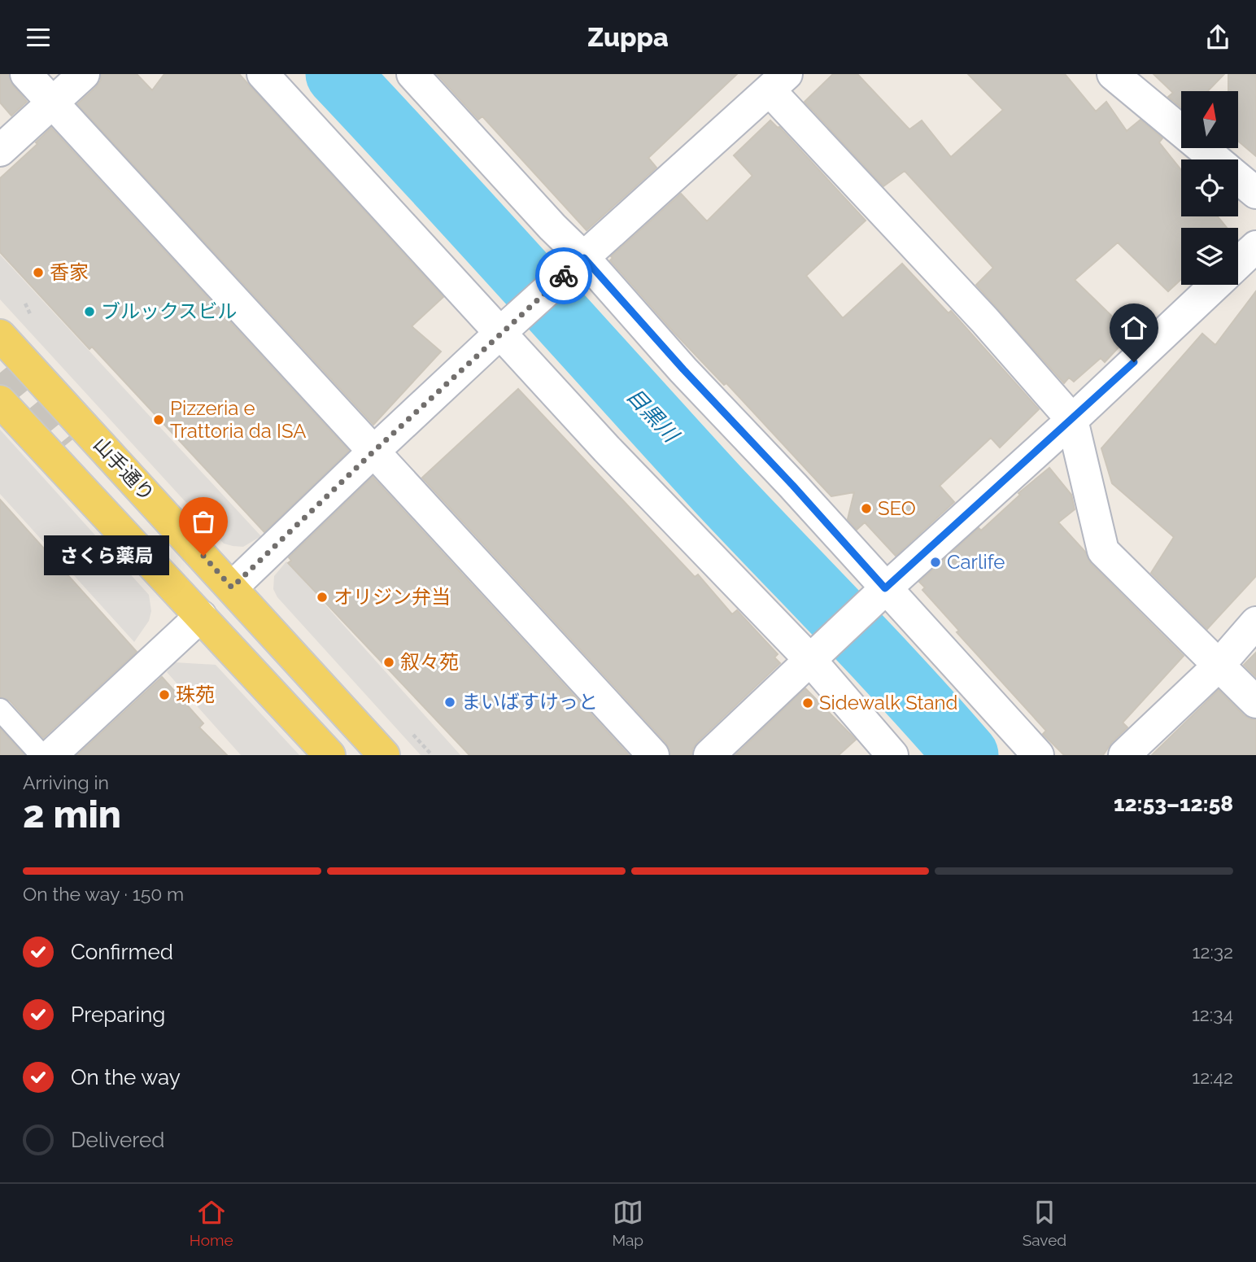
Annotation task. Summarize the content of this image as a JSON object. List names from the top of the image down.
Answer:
{
  "streets": {
    "main road": ["山手通り"]
  },
  "water": ["目黒川"],
  "places": [
    "香家",
    "ブルックスビル",
    "Pizzeria e Trattoria da ISA",
    "SEO",
    "さくら薬局",
    "Carlife",
    "オリジン弁当",
    "叙々苑",
    "珠苑",
    "まいばすけっと",
    "Sidewalk Stand"
  ],
  "north": "top",
  "page": {
    "header": "Zuppa",
    "bubble": "さくら薬局",
    "heading": ["2 min", "Arriving in", "12:53–12:58"],
    "bar": "On the way · 150 m",
    "list": [
      ["Confirmed", "12:32"],
      ["Preparing", "12:34"],
      ["On the way", "12:42"],
      "Delivered"
    ],
    "tabs": ["Home", "Map", "Saved"]
  }
}
